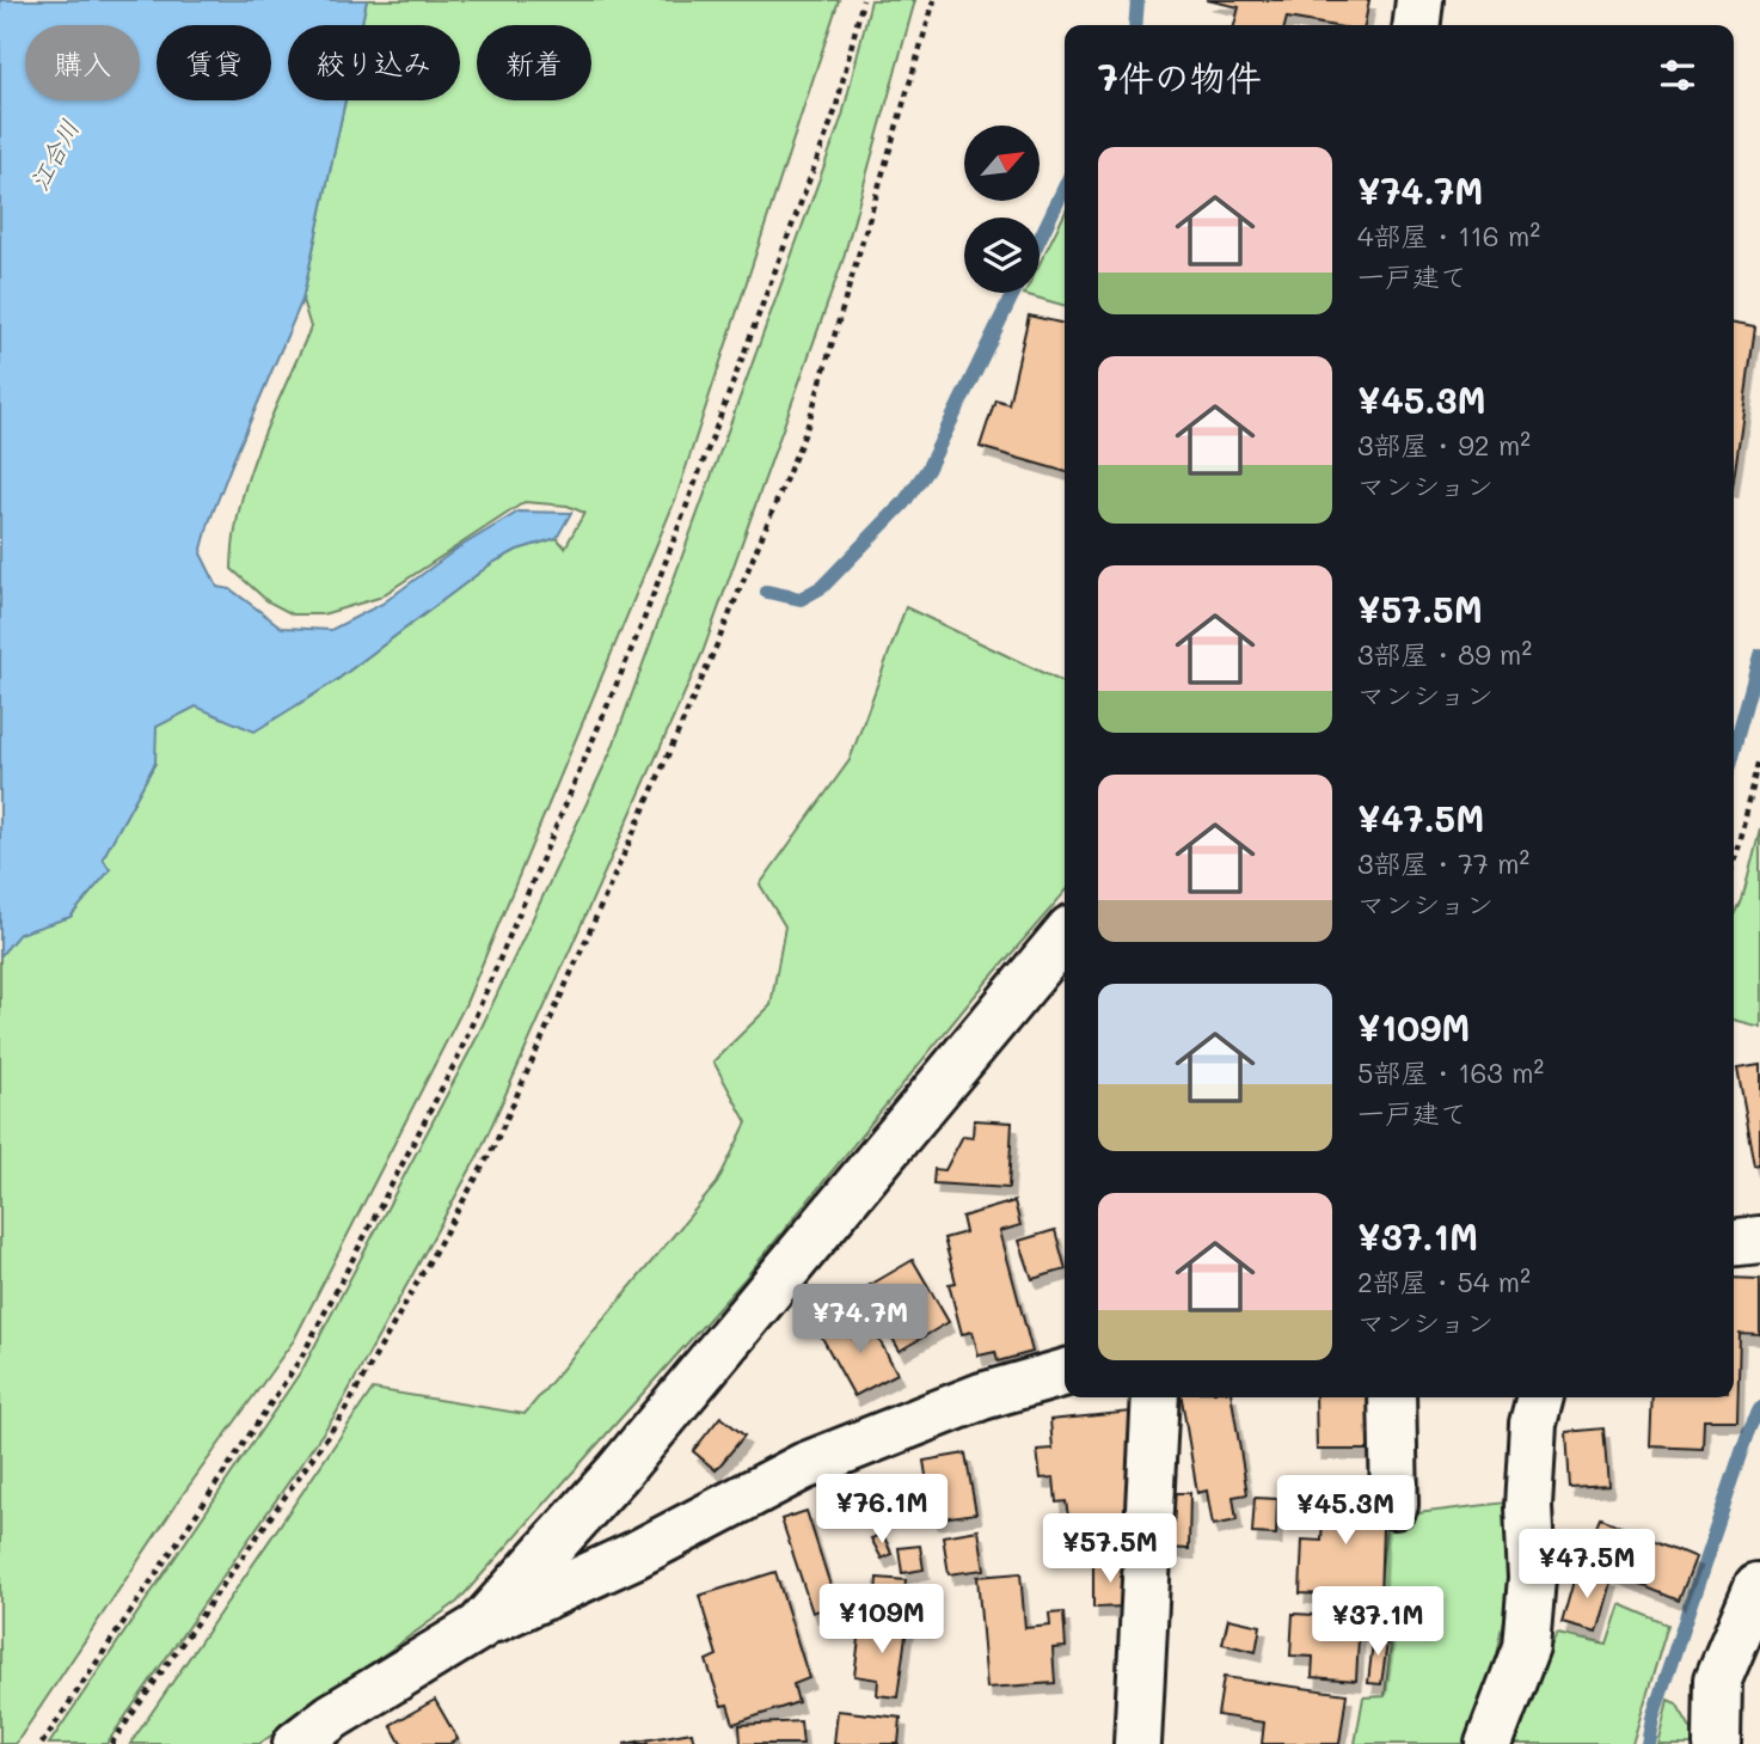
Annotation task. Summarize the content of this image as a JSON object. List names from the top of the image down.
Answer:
{
  "water": ["江合川"],
  "north": "top right",
  "page": {
    "chip": [
      "購入",
      "賃貸",
      "絞り込み",
      "新着"
    ],
    "heading": "7件の物件",
    "list": [
      {
        "name": "¥74.7M",
        "note": "4部屋 · 116 m² · 一戸建て"
      },
      {
        "name": "¥45.3M",
        "note": "3部屋 · 92 m² · マンション"
      },
      {
        "name": "¥57.5M",
        "note": "3部屋 · 89 m² · マンション"
      },
      {
        "name": "¥47.5M",
        "note": "3部屋 · 77 m² · マンション"
      },
      {
        "name": "¥109M",
        "note": "5部屋 · 163 m² · 一戸建て"
      },
      {
        "name": "¥37.1M",
        "note": "2部屋 · 54 m² · マンション"
      }
    ],
    "price": [
      "¥74.7M",
      "¥76.1M",
      "¥45.3M",
      "¥57.5M",
      "¥47.5M",
      "¥109M",
      "¥37.1M"
    ]
  }
}
